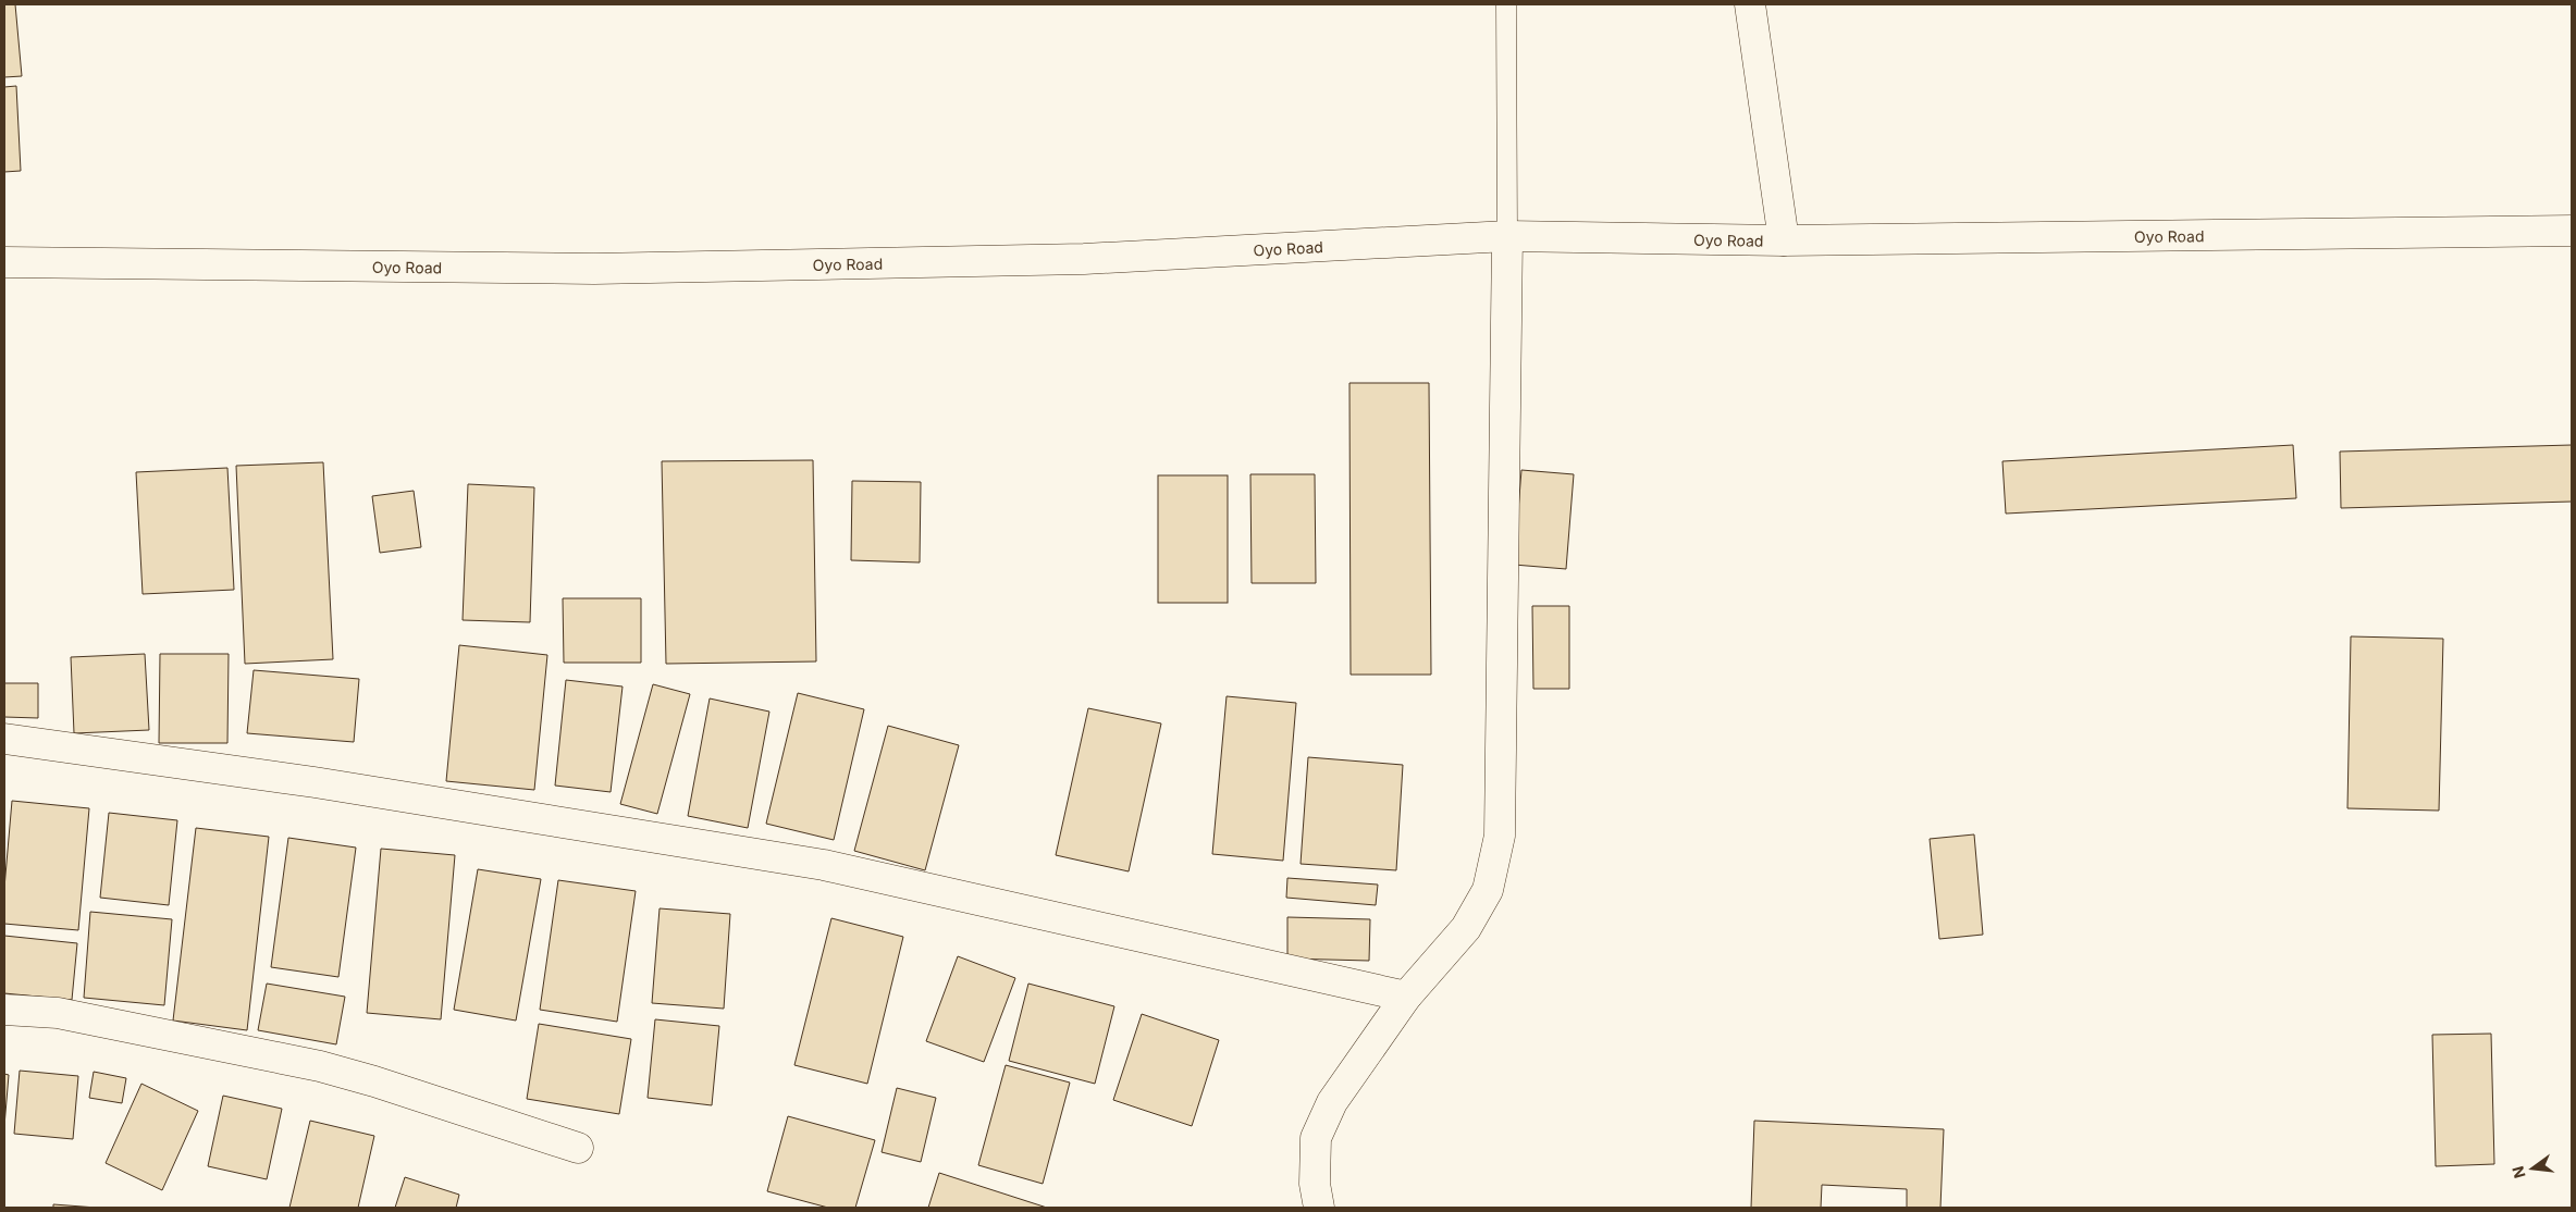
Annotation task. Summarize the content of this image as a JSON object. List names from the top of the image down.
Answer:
{
  "streets": {
    "main road": ["Oyo Road"]
  },
  "north": "left"
}
